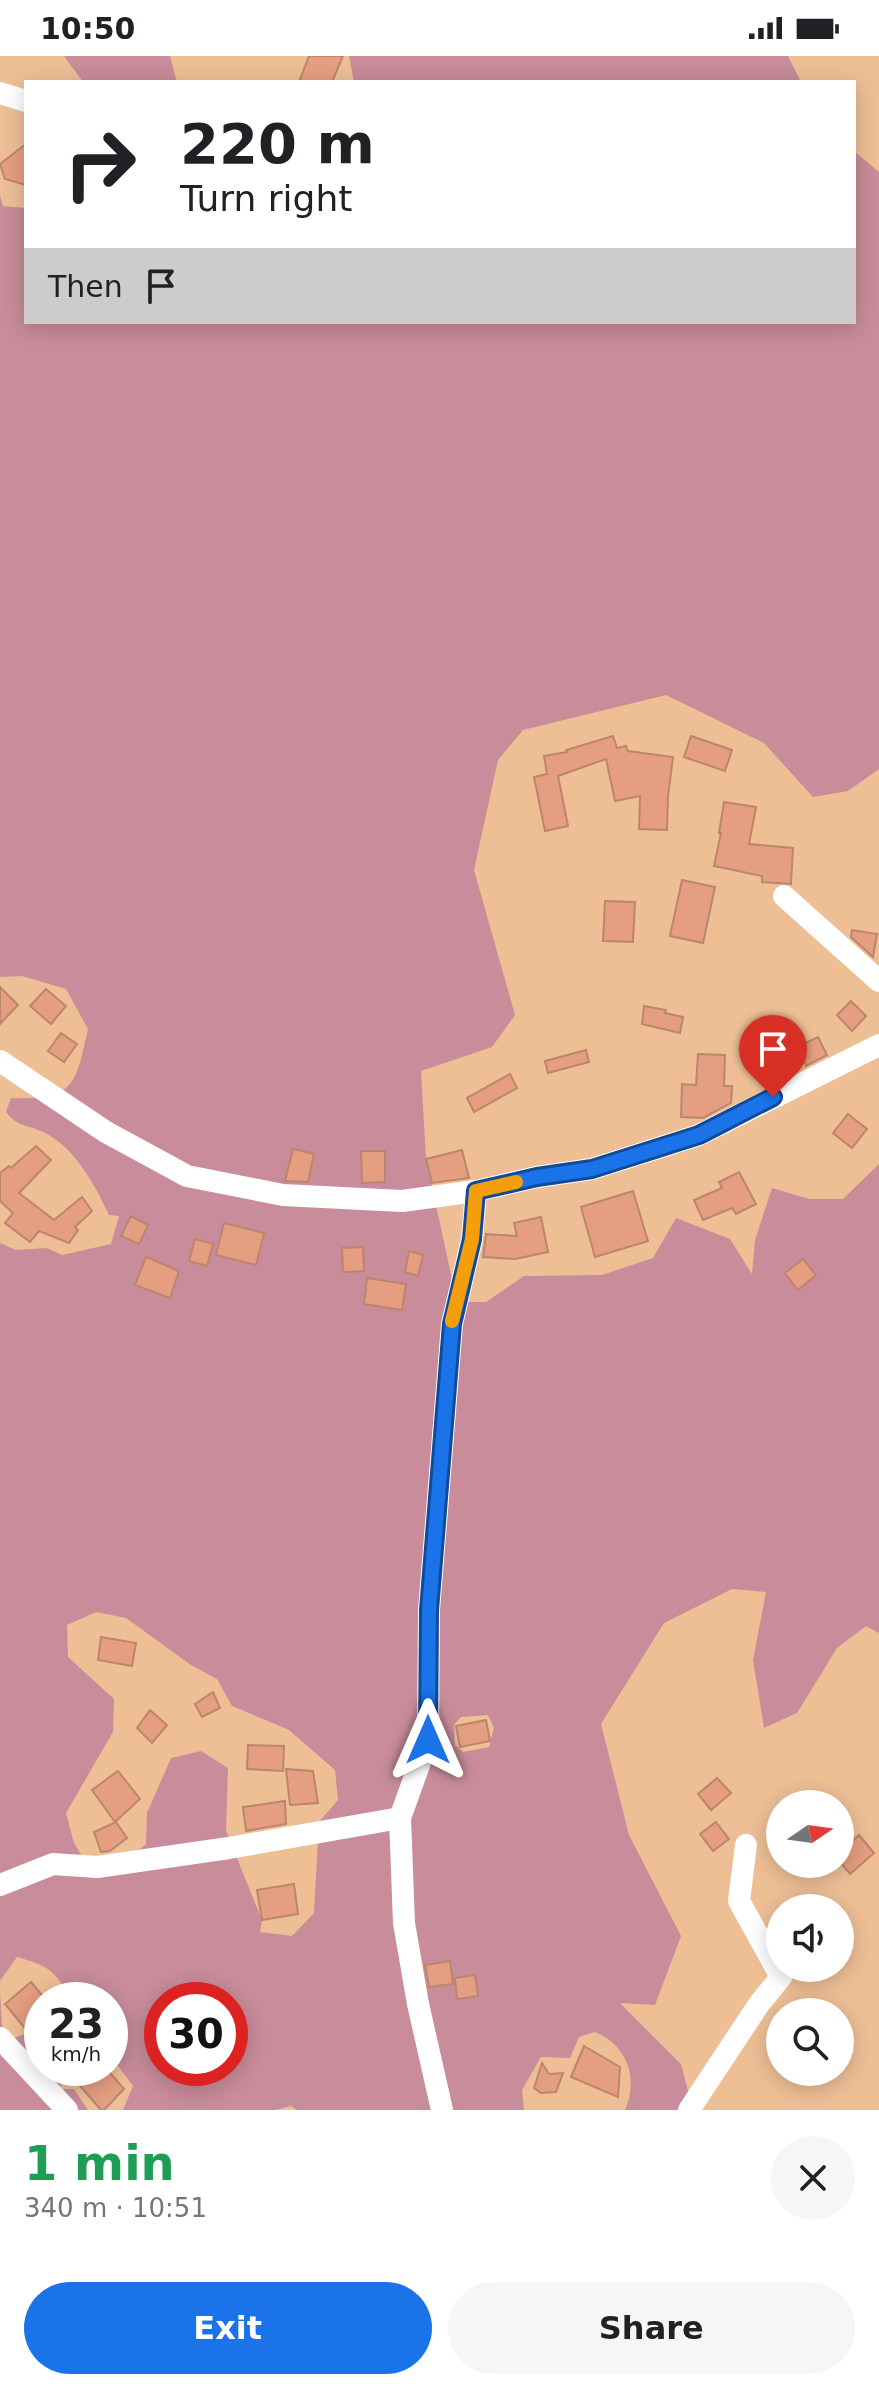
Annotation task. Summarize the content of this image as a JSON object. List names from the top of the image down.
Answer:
{
  "north": "right",
  "page": {
    "status": "10:50",
    "turn": ["220 m", "Turn right"],
    "then": "Then",
    "speed": "23 km/h",
    "limit": "30",
    "heading": ["1 min", "340 m · 10:51"],
    "buttons": ["Exit", "Share"]
  }
}
